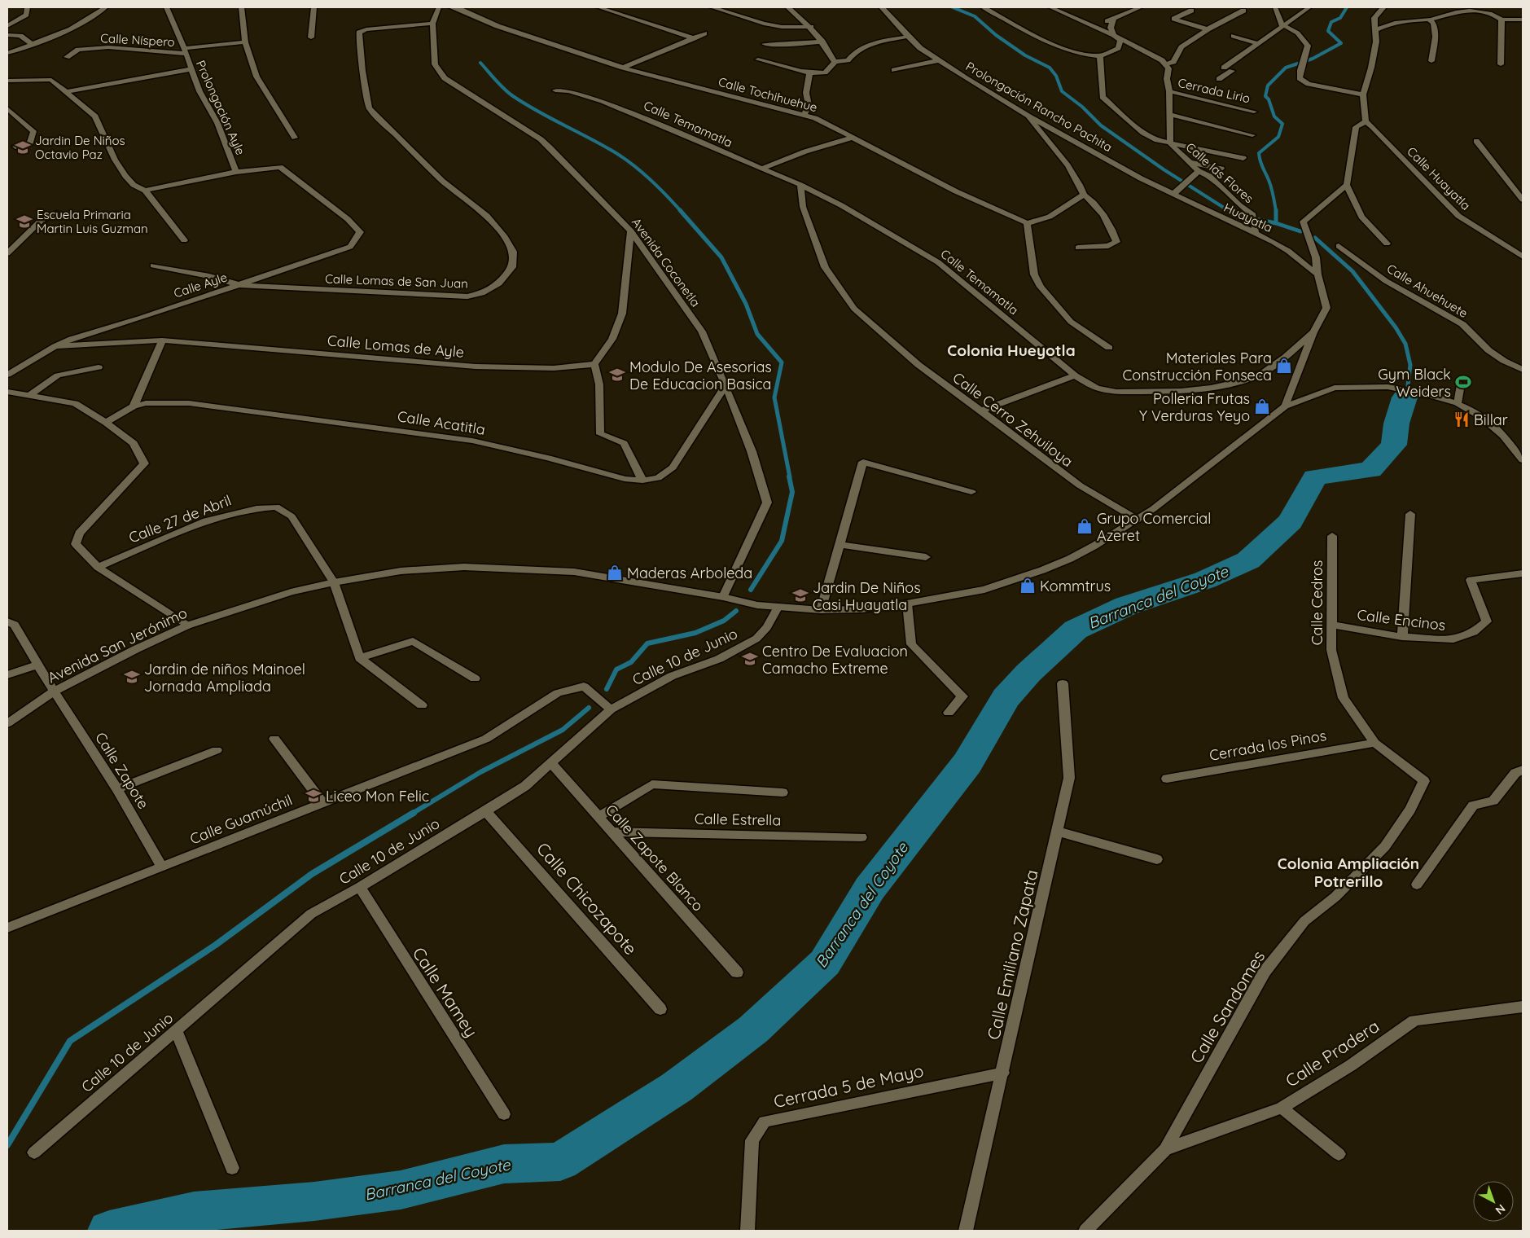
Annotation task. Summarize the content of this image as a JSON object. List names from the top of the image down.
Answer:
{
  "streets": {
    "street": [
      "Calle Níspero",
      "Cerrada Lirio",
      "Calle Tochihuehue",
      "Prolongación Rancho Pachita",
      "Prolongación Ayle",
      "Calle Temamatla",
      "Calle las Flores",
      "Calle Huayatla",
      "Huayatla",
      "Avenida Coconetla",
      "Calle Lomas de San Juan",
      "Calle Ayle",
      "Calle Ahuehuete",
      "Calle Lomas de Ayle",
      "Calle Cerro Zehuiloya",
      "Calle Acatitla",
      "Calle 27 de Abril",
      "Calle Cedros",
      "Calle Encinos",
      "Avenida San Jerónimo",
      "Calle 10 de Junio",
      "Cerrada los Pinos",
      "Calle Zapote",
      "Calle Guamúchil",
      "Calle Estrella",
      "Calle Zapote Blanco",
      "Calle Chicozapote",
      "Calle Emiliano Zapata",
      "Calle Mamey",
      "Calle Sandomes",
      "Calle Pradera",
      "Cerrada 5 de Mayo"
    ]
  },
  "crossings": [
    ["Calle Níspero", "Prolongación Ayle"],
    ["Cerrada Lirio", "Calle las Flores"],
    ["Prolongación Rancho Pachita", "Huayatla"],
    ["Prolongación Ayle", "Calle Ayle"],
    ["Calle Temamatla", "Calle Cerro Zehuiloya"],
    ["Calle las Flores", "Huayatla"],
    ["Avenida Coconetla", "Calle Lomas de San Juan"],
    ["Avenida Coconetla", "Calle Acatitla"],
    ["Avenida Coconetla", "Avenida San Jerónimo"],
    ["Calle Lomas de San Juan", "Calle Ayle"],
    ["Calle Ayle", "Calle Lomas de Ayle"],
    ["Calle Cerro Zehuiloya", "Avenida San Jerónimo"],
    ["Calle 27 de Abril", "Avenida San Jerónimo"],
    ["Calle Cedros", "Calle Encinos"],
    ["Calle Cedros", "Cerrada los Pinos"],
    ["Calle Cedros", "Calle Sandomes"],
    ["Avenida San Jerónimo", "Calle 10 de Junio"],
    ["Avenida San Jerónimo", "Calle Zapote"],
    ["Calle 10 de Junio", "Calle Guamúchil"],
    ["Calle 10 de Junio", "Calle Zapote Blanco"],
    ["Calle 10 de Junio", "Calle Chicozapote"],
    ["Calle 10 de Junio", "Calle Mamey"],
    ["Calle Zapote", "Calle Guamúchil"],
    ["Calle Estrella", "Calle Zapote Blanco"],
    ["Calle Emiliano Zapata", "Cerrada 5 de Mayo"],
    ["Calle Sandomes", "Calle Pradera"]
  ],
  "districts": ["Colonia Hueyotla", "Colonia Ampliación Potrerillo"],
  "water": ["Barranca del Coyote"],
  "places": {
    "school or university": [
      "Jardin De Niños Octavio Paz",
      "Escuela Primaria Martin Luis Guzman",
      "Modulo De Asesorias De Educacion Basica",
      "Jardin De Niños Casi Huayatla",
      "Centro De Evaluacion Camacho Extreme",
      "Jardin de niños Mainoel Jornada Ampliada",
      "Liceo Mon Felic"
    ],
    "shop": [
      "Materiales Para Construcción Fonseca",
      "Polleria Frutas Y Verduras Yeyo",
      "Grupo Comercial Azeret",
      "Maderas Arboleda",
      "Kommtrus"
    ],
    "sports": ["Gym Black Weiders"],
    "restaurant": ["Billar"]
  },
  "north": "bottom right"
}
